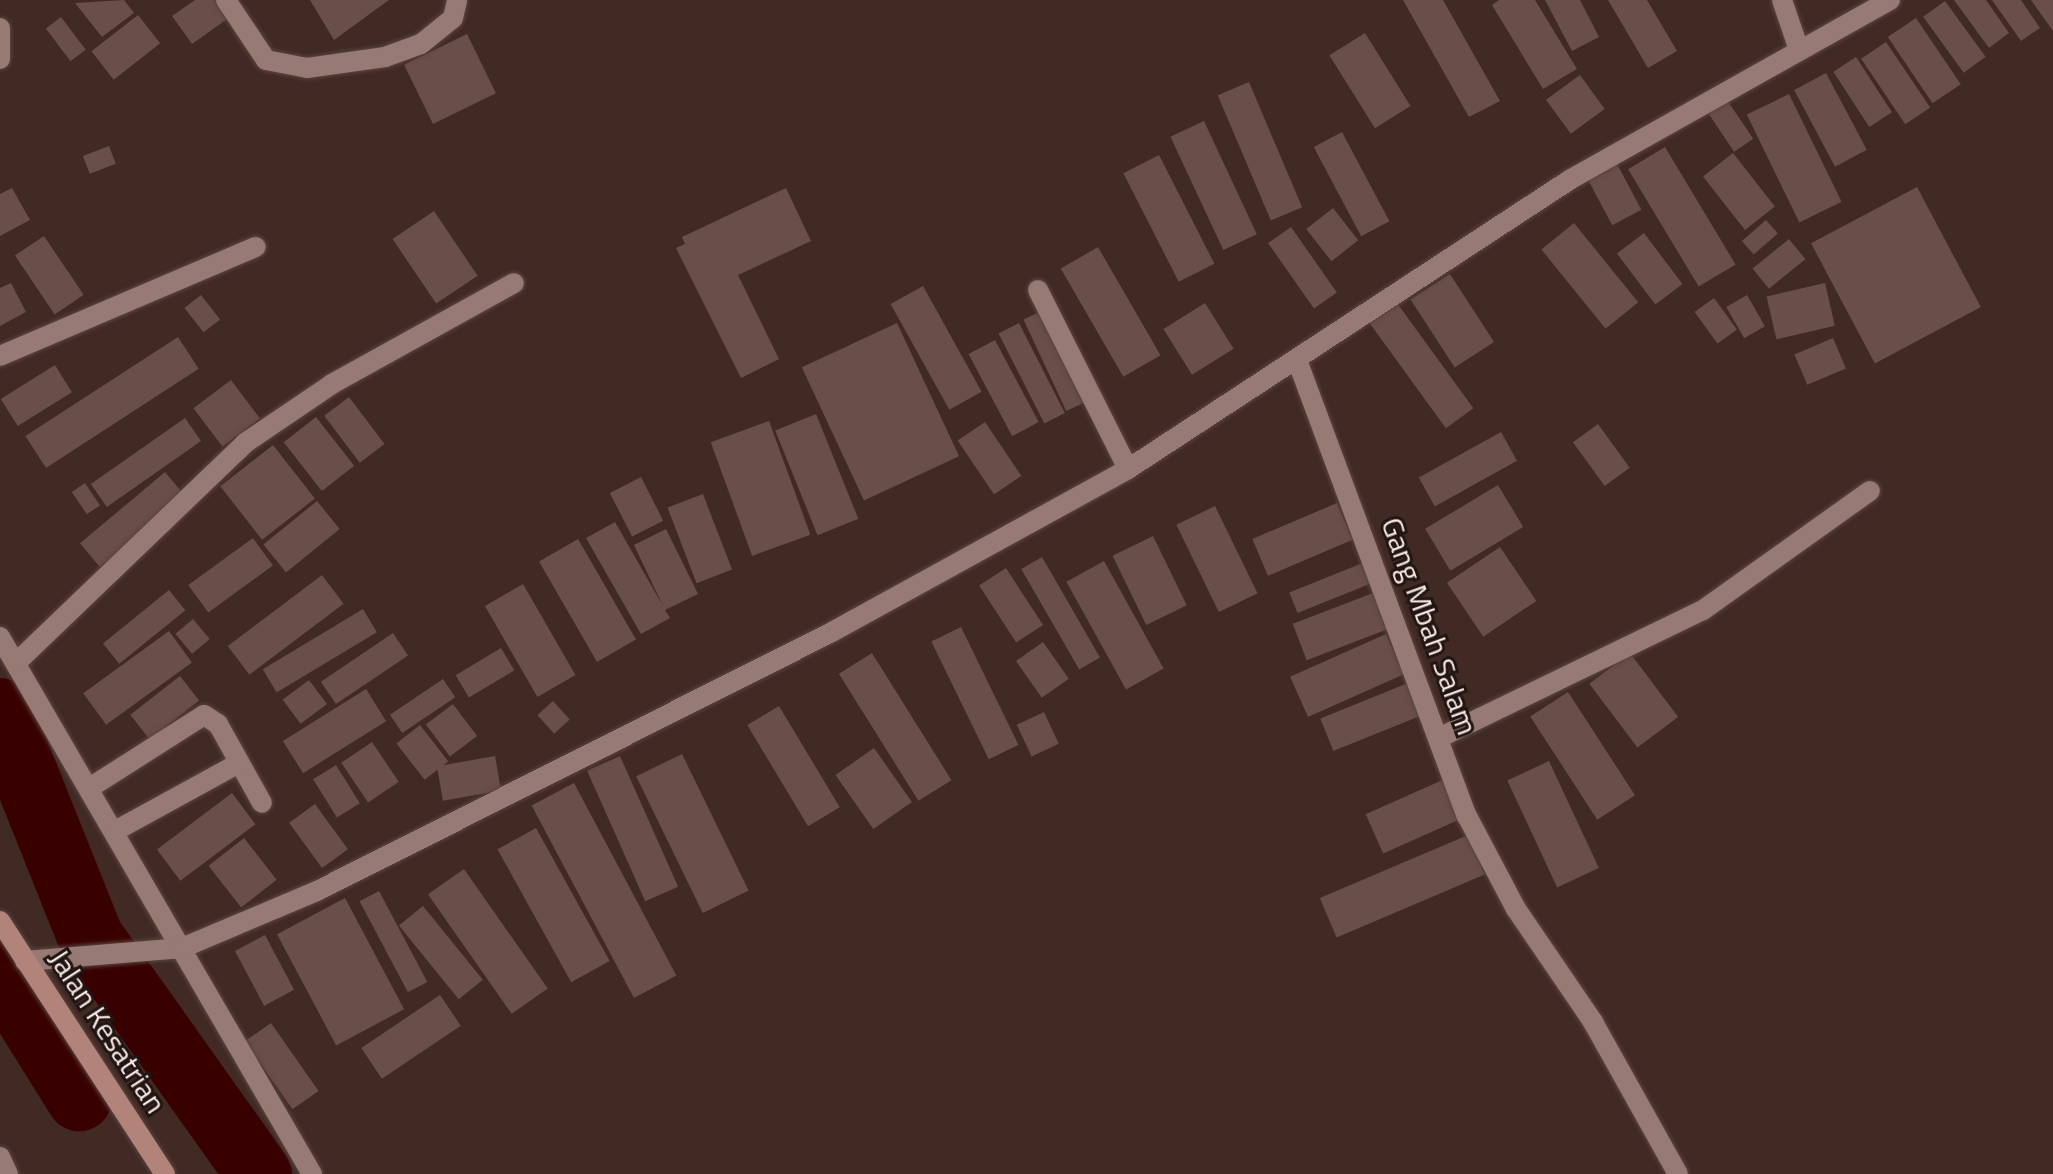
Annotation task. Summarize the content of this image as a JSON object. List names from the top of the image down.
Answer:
{
  "streets": {
    "street": ["Gang Mbah Salam", "Jalan Kesatrian"]
  }
}
